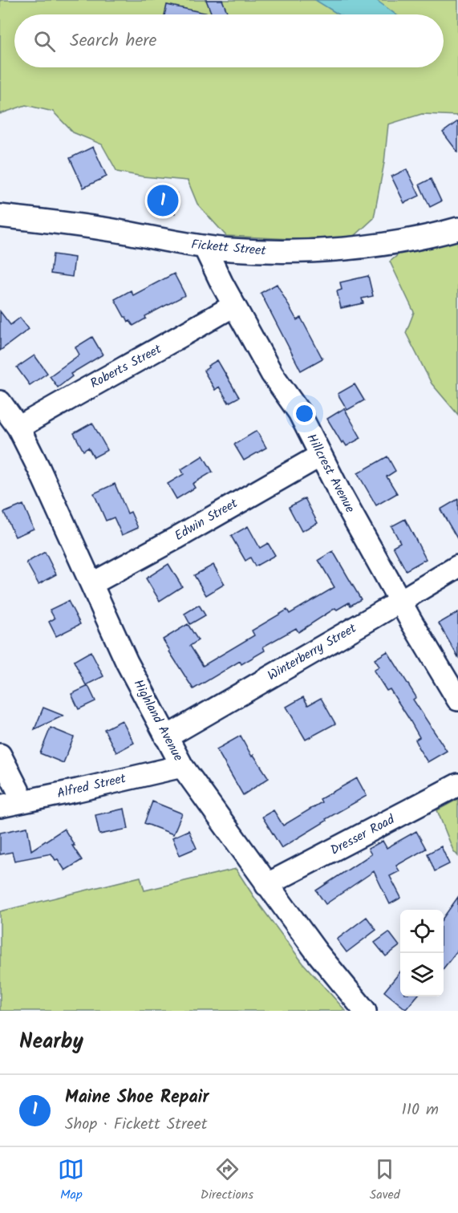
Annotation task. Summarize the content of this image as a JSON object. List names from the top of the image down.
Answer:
{
  "streets": {
    "street": [
      "Fickett Street",
      "Roberts Street",
      "Hillcrest Avenue",
      "Edwin Street",
      "Winterberry Street",
      "Highland Avenue",
      "Alfred Street",
      "Dresser Road"
    ]
  },
  "crossings": [
    ["Fickett Street", "Hillcrest Avenue"],
    ["Roberts Street", "Hillcrest Avenue"],
    ["Roberts Street", "Highland Avenue"],
    ["Hillcrest Avenue", "Edwin Street"],
    ["Hillcrest Avenue", "Winterberry Street"],
    ["Edwin Street", "Highland Avenue"],
    ["Winterberry Street", "Highland Avenue"],
    ["Highland Avenue", "Alfred Street"],
    ["Highland Avenue", "Dresser Road"]
  ],
  "page": {
    "search": "Search here",
    "pins": "1",
    "heading": "Nearby",
    "list": [
      {
        "mark": "1",
        "name": "Maine Shoe Repair",
        "note": "Shop · Fickett Street",
        "value": "110 m"
      }
    ],
    "nav": ["Map", "Directions", "Saved"]
  }
}
